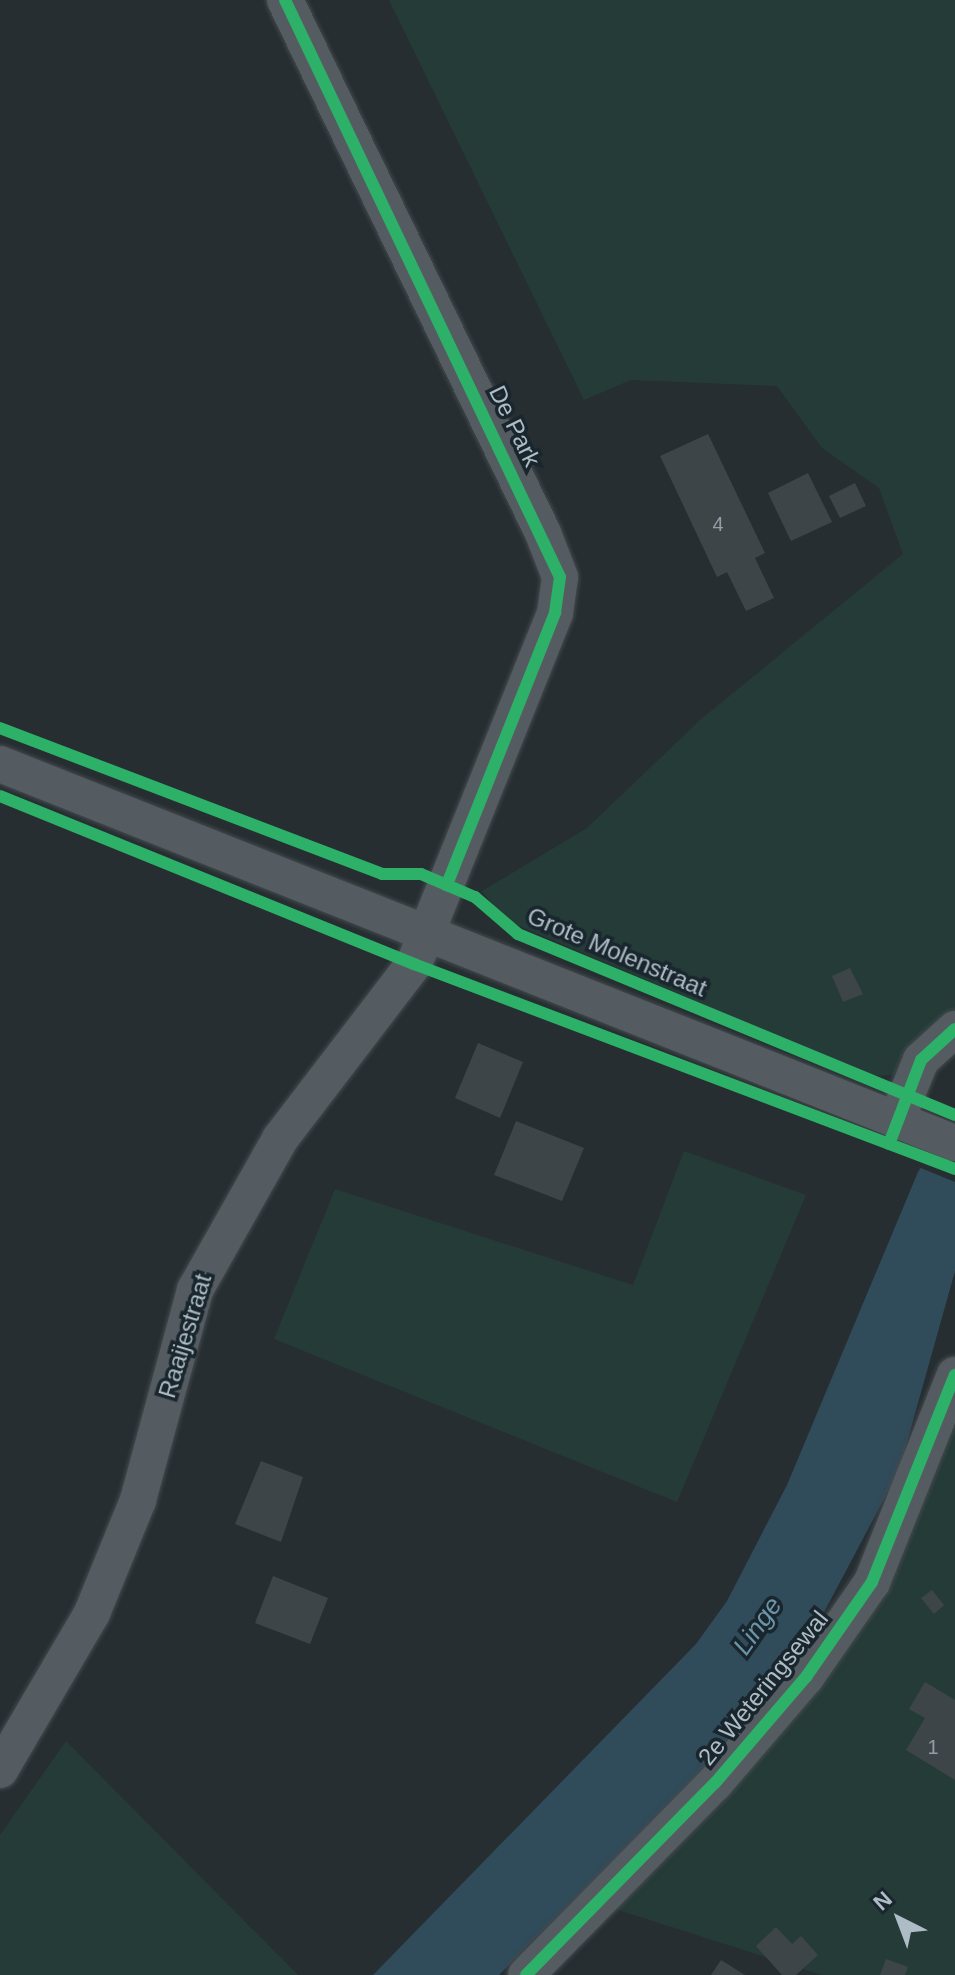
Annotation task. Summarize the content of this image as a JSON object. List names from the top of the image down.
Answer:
{
  "streets": {
    "street": ["De Park", "Raaijestraat", "2e Weteringsewal"],
    "cycle path": ["Grote Molenstraat"]
  },
  "crossings": [
    ["De Park", "Raaijestraat"]
  ],
  "water": ["Linge"],
  "house_numbers": ["4", "1"],
  "north": "top left"
}
